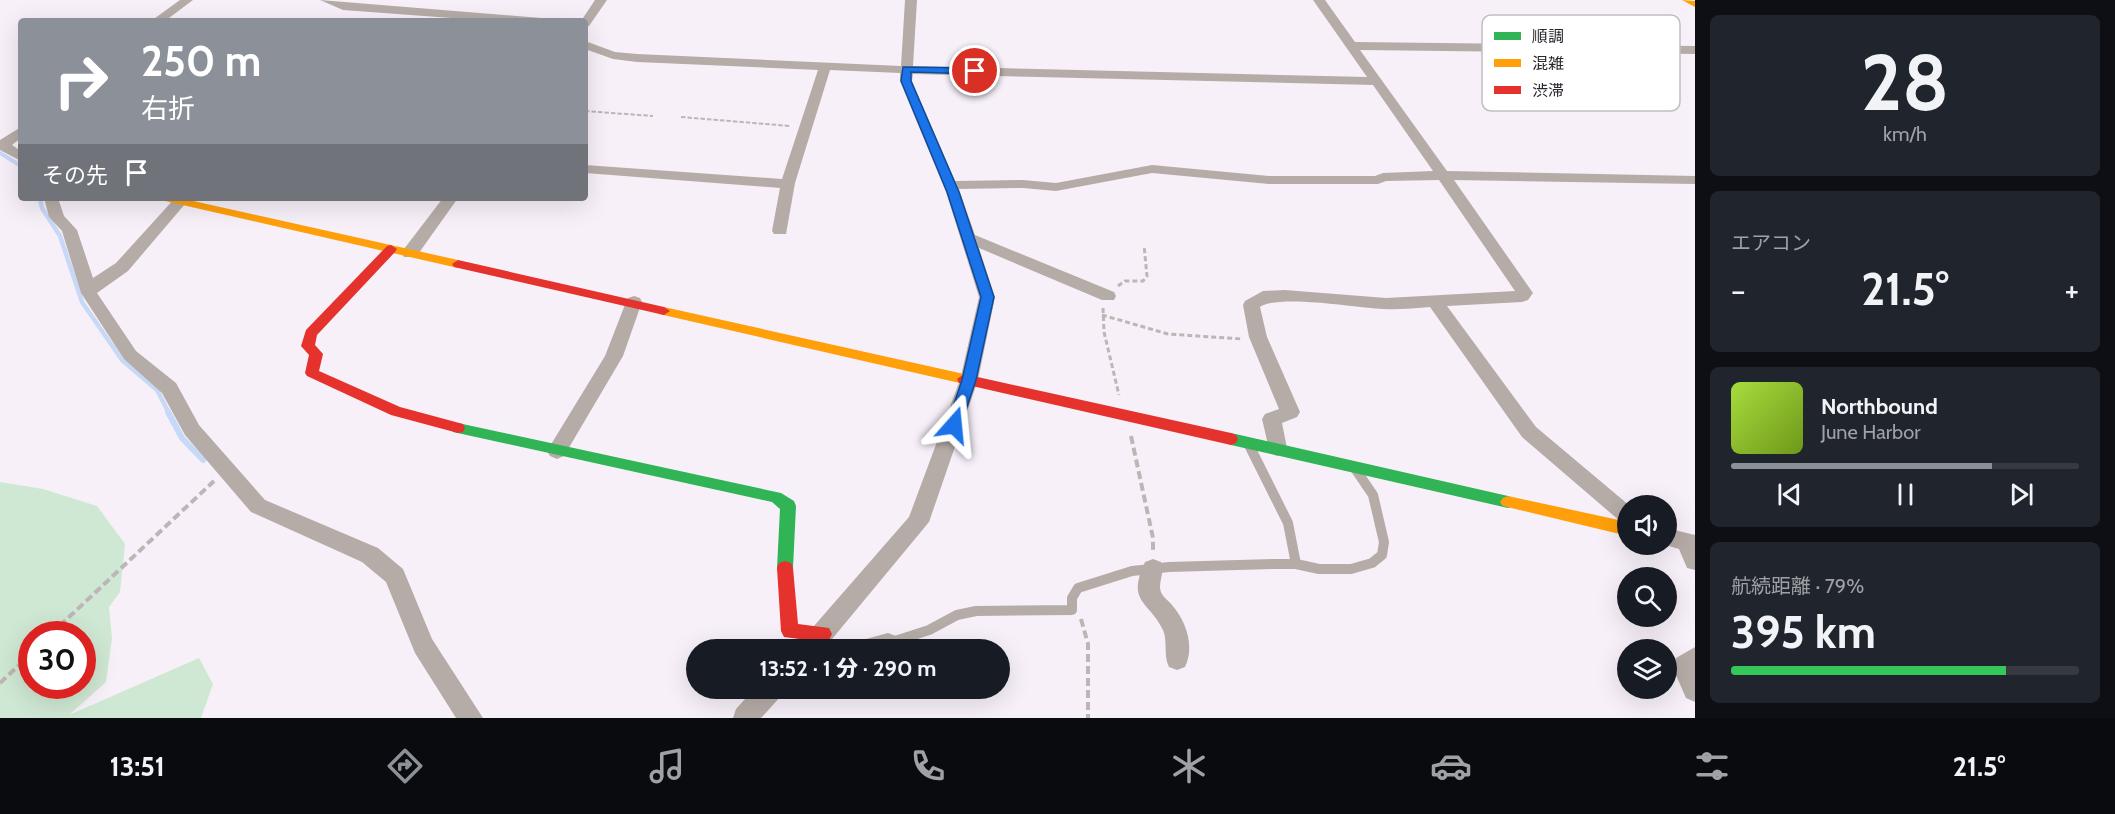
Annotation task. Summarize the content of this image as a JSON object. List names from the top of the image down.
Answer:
{
  "legend": ["順調", "混雑", "渋滞"],
  "page": {
    "tile": [
      ["28", "km/h"],
      "エアコン",
      ["航続距離 · 79%", "395 km"]
    ],
    "turn": ["250 m", "右折"],
    "then": "その先",
    "heat": ["−", "21.5°", "+"],
    "song": ["Northbound", "June Harbor"],
    "limit": "30",
    "trip": "13:52 · 1 分 · 290 m",
    "tabs": ["13:51", "21.5°"]
  }
}
